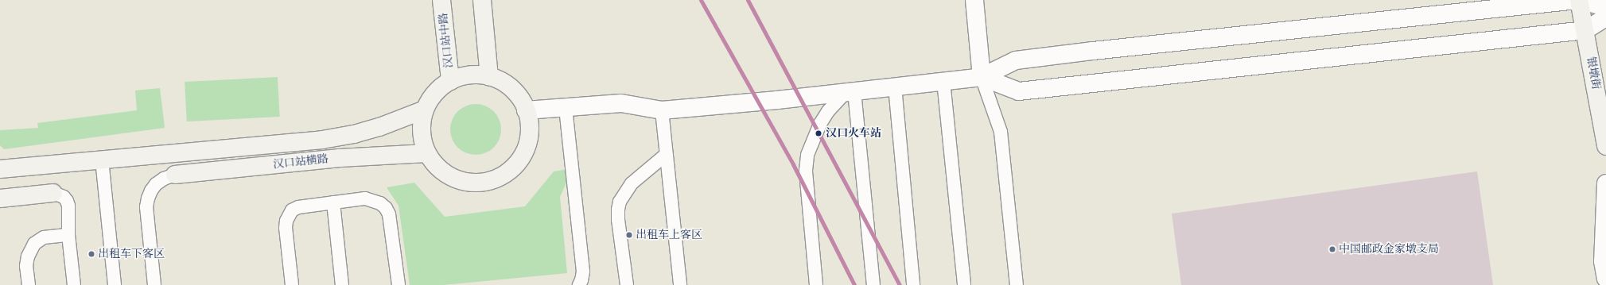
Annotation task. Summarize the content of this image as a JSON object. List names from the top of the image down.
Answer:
{
  "streets": {
    "main road": ["汉口站中路", "银墩街", "汉口站横路"]
  },
  "crossings": [
    ["汉口站中路", "汉口站横路"]
  ],
  "places": [
    "汉口火车站",
    "出租车上客区",
    "中国邮政金家墩支局",
    "出租车下客区"
  ]
}
